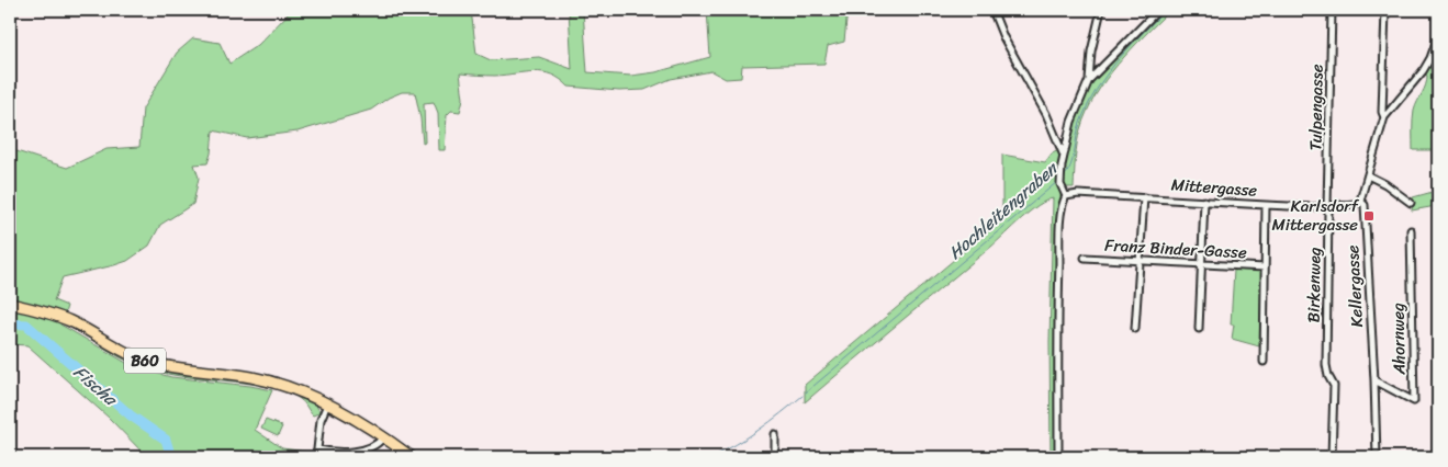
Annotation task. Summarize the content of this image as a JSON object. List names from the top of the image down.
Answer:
{
  "streets": {
    "main road": ["B60"],
    "street": [
      "Tulpengasse",
      "Mittergasse",
      "Franz Binder-Gasse",
      "Birkenweg",
      "Kellergasse",
      "Ahornweg"
    ]
  },
  "crossings": [
    ["Tulpengasse", "Mittergasse"],
    ["Tulpengasse", "Birkenweg"],
    ["Mittergasse", "Birkenweg"],
    ["Mittergasse", "Kellergasse"],
    ["Kellergasse", "Ahornweg"]
  ],
  "water": ["Hochleitengraben", "Fischa"],
  "places": {
    "transit": ["Karlsdorf Mittergasse"]
  }
}
